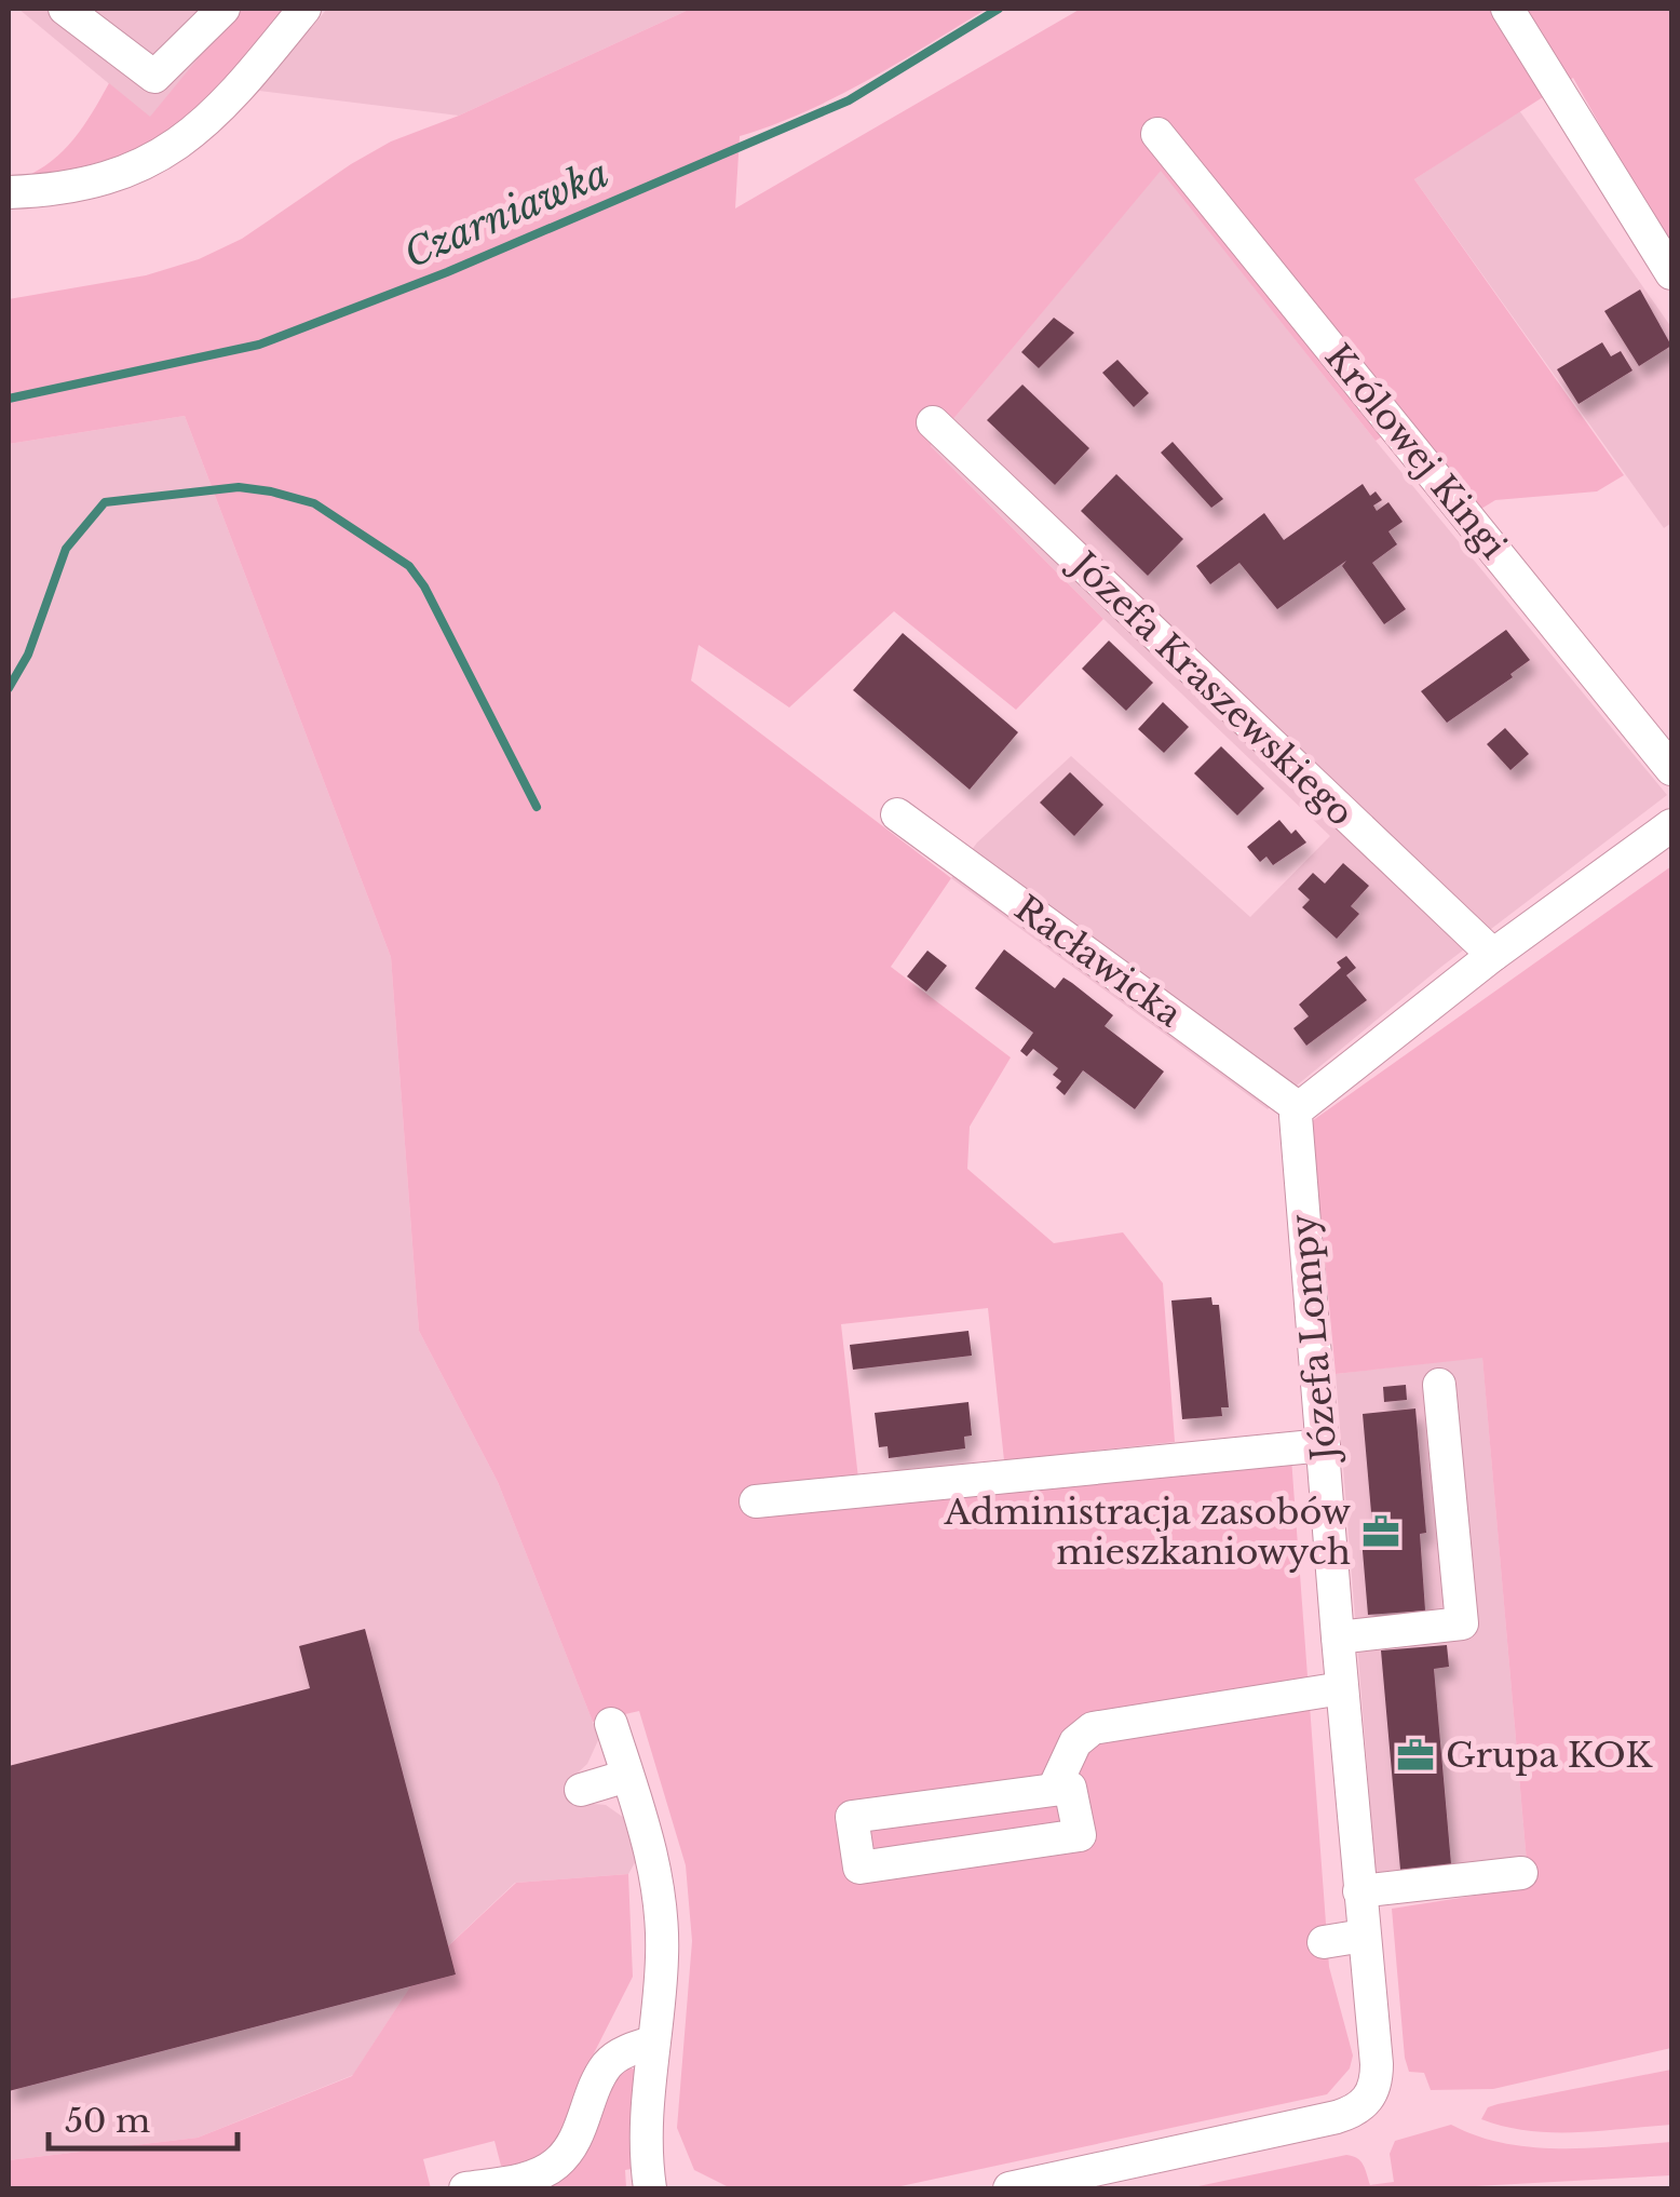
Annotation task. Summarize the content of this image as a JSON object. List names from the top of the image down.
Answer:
{
  "streets": {
    "street": [
      "Królowej Kingi",
      "Józefa Kraszewskiego",
      "Racławicka",
      "Józefa Lompy"
    ]
  },
  "crossings": [
    ["Racławicka", "Józefa Lompy"]
  ],
  "water": ["Czarniawka"],
  "places": {
    "office": ["Administracja zasobów mieszkaniowych", "Grupa KOK"]
  },
  "scale_bar": "50 m"
}
